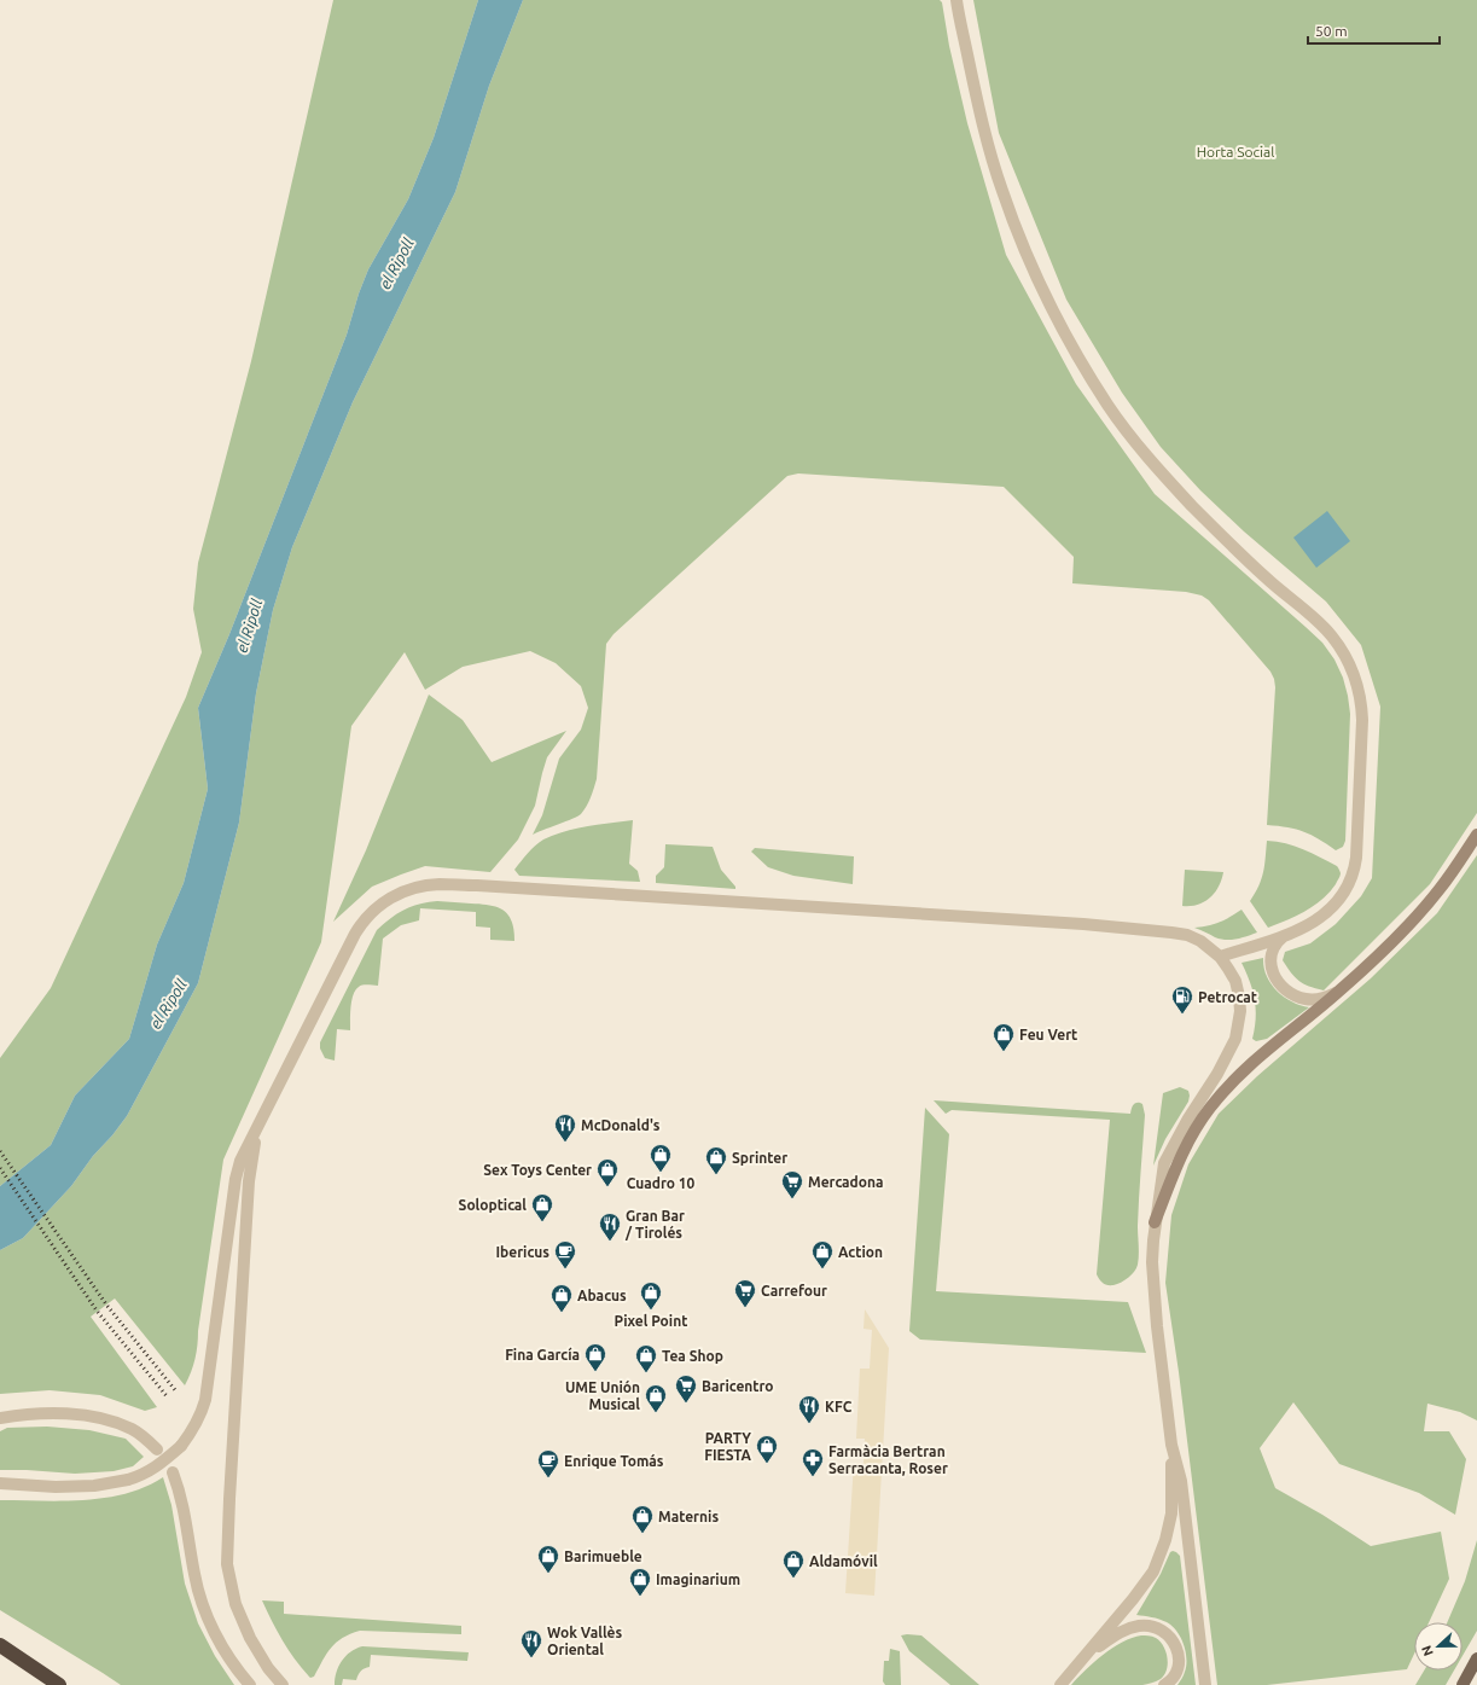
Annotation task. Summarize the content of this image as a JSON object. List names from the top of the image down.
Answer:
{
  "water": ["el Ripoll"],
  "parks": ["Horta Social"],
  "places": {
    "fuel station": ["Petrocat"],
    "shop": [
      "Feu Vert",
      "Cuadro 10",
      "Sprinter",
      "Sex Toys Center",
      "Soloptical",
      "Action",
      "Pixel Point",
      "Abacus",
      "Fina García",
      "Tea Shop",
      "UME Unión Musical",
      "PARTY FIESTA",
      "Maternis",
      "Barimueble",
      "Aldamóvil",
      "Imaginarium"
    ],
    "restaurant": [
      "McDonald's",
      "Gran Bar / Tirolés",
      "KFC",
      "Wok Vallès Oriental"
    ],
    "supermarket": ["Mercadona", "Carrefour", "Baricentro"],
    "cafe": ["Ibericus", "Enrique Tomás"],
    "pharmacy": ["Farmàcia Bertran Serracanta, Roser"]
  },
  "scale_bar": "50 m",
  "north": "left"
}
